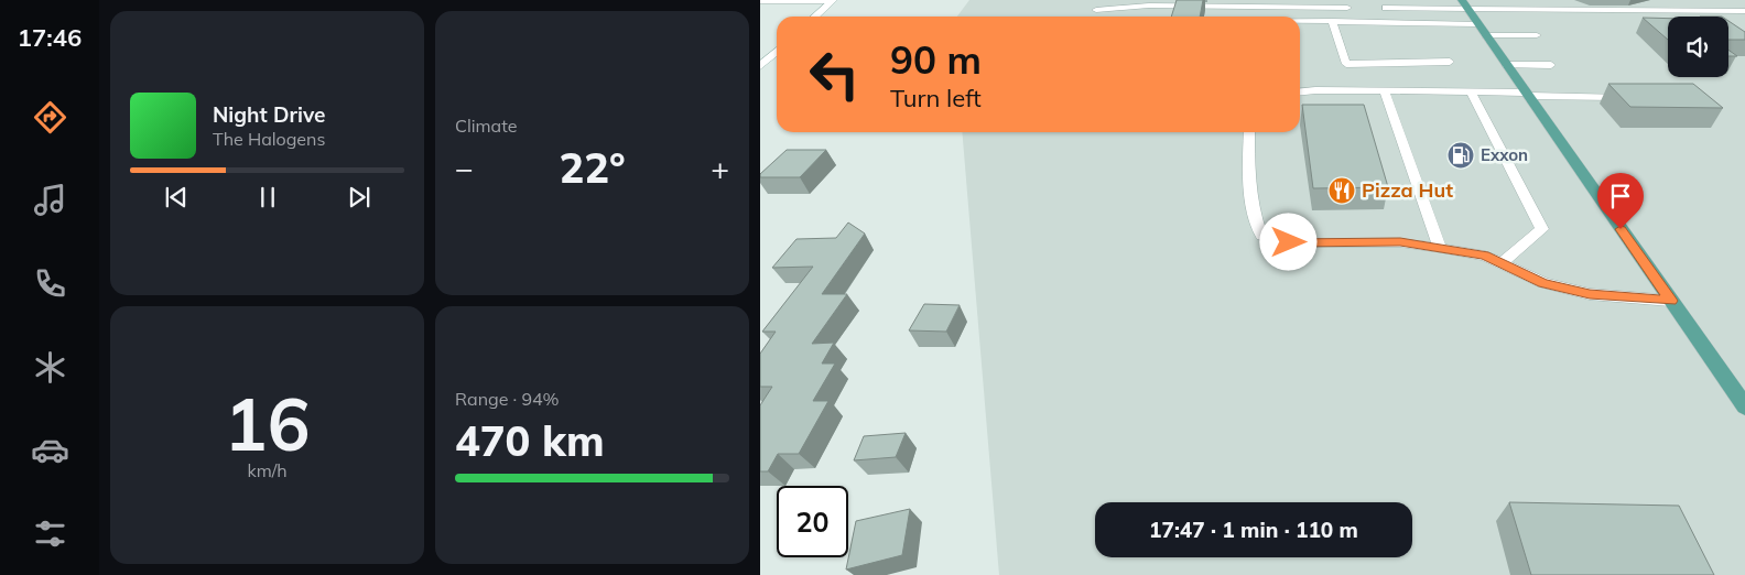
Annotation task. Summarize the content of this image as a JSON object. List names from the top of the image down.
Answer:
{
  "places": {
    "fuel station": ["Exxon"],
    "restaurant": ["Pizza Hut"]
  },
  "page": {
    "tabs": "17:46",
    "tile": [
      "Climate",
      ["16", "km/h"],
      ["Range · 94%", "470 km"]
    ],
    "turn": ["90 m", "Turn left"],
    "song": ["Night Drive", "The Halogens"],
    "heat": ["−", "22°", "+"],
    "limit": "20",
    "trip": "17:47 · 1 min · 110 m"
  }
}
